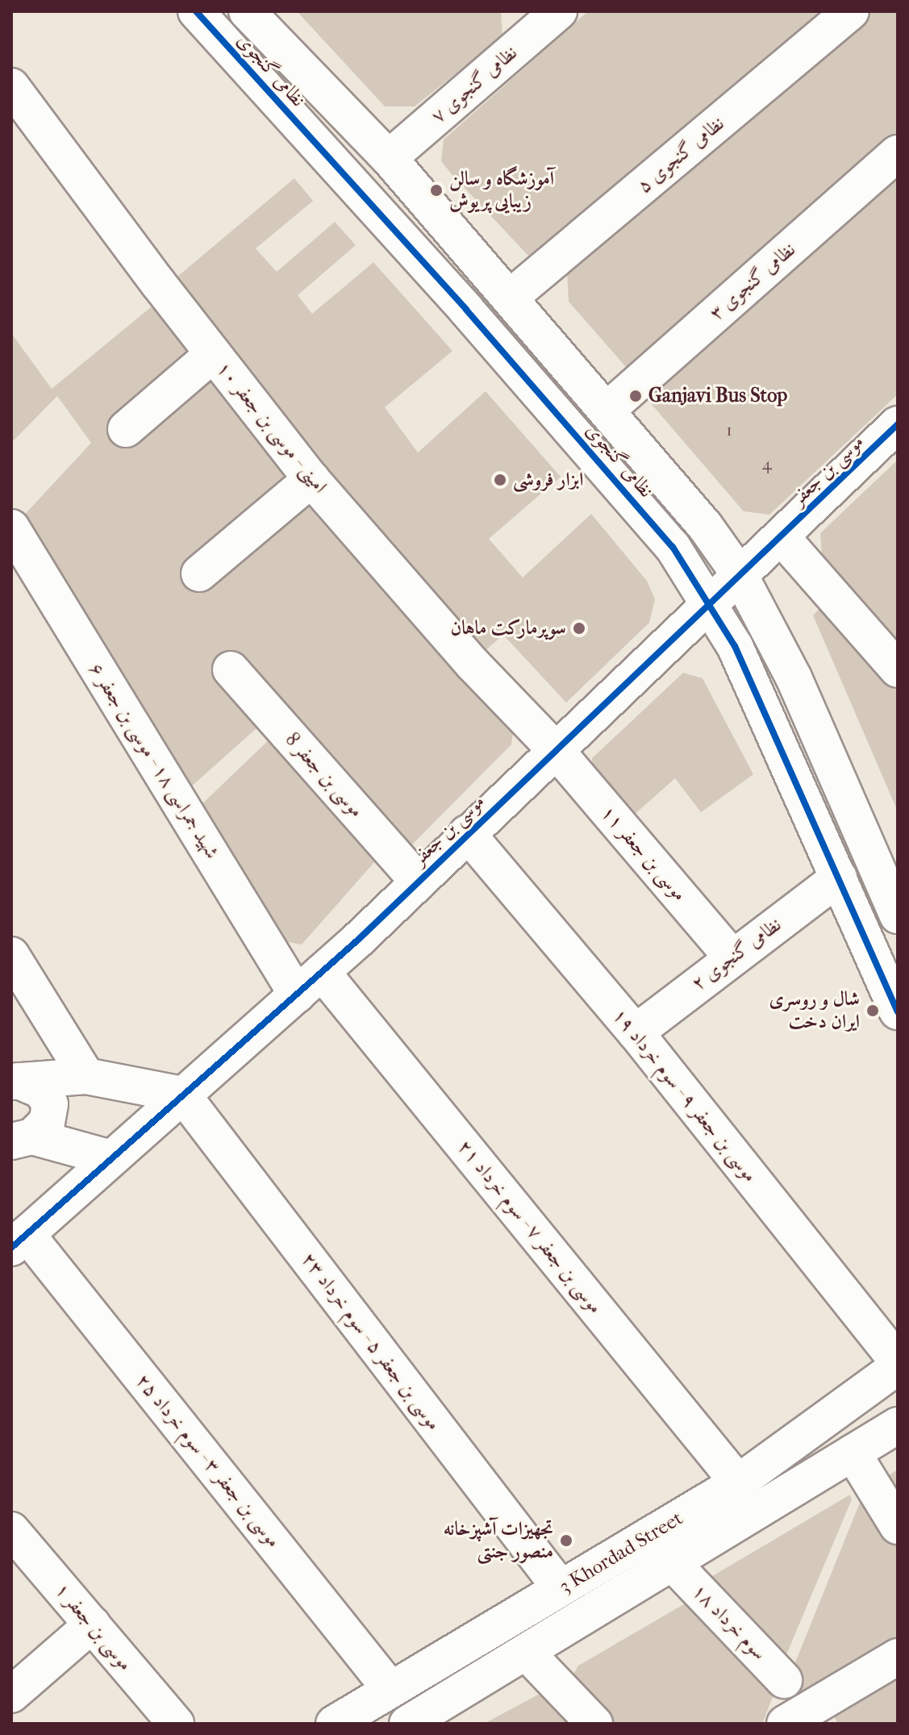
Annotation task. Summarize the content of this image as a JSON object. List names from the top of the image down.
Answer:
{
  "streets": {
    "street": [
      "نظامی گنجوی",
      "نظامی گنجوی ۷",
      "نظامی گنجوی ۵",
      "نظامی گنجوی ۳",
      "امینی - موسی بن جعفر ۱۰",
      "موسی بن جعفر",
      "شهید جمراسی ۱۸ - موسی بن جعفر ۶",
      "موسی بن جعفر 8",
      "موسی بن جعفر ۱۱",
      "نظامی گنجوی ۲",
      "موسی بن جعفر ۹ - سوم خرداد ۱۹",
      "موسی بن جعفر ۷ - سوم خرداد ۲۱",
      "موسی بن جعفر ۵ - سوم خرداد ۲۳",
      "موسی بن جعفر ۳ - سوم خرداد ۲۵",
      "3 Khordad Street",
      "سوم خرداد ۱۸",
      "موسی بن جعفر ۱"
    ]
  },
  "crossings": [
    ["نظامی گنجوی", "نظامی گنجوی ۷"],
    ["نظامی گنجوی", "نظامی گنجوی ۵"],
    ["نظامی گنجوی", "نظامی گنجوی ۳"],
    ["نظامی گنجوی", "موسی بن جعفر"],
    ["نظامی گنجوی", "نظامی گنجوی ۲"],
    ["امینی - موسی بن جعفر ۱۰", "موسی بن جعفر"],
    ["امینی - موسی بن جعفر ۱۰", "موسی بن جعفر ۱۱"],
    ["موسی بن جعفر", "شهید جمراسی ۱۸ - موسی بن جعفر ۶"],
    ["موسی بن جعفر", "موسی بن جعفر 8"],
    ["موسی بن جعفر", "موسی بن جعفر ۱۱"],
    ["موسی بن جعفر", "موسی بن جعفر ۹ - سوم خرداد ۱۹"],
    ["موسی بن جعفر", "موسی بن جعفر ۷ - سوم خرداد ۲۱"],
    ["موسی بن جعفر", "موسی بن جعفر ۵ - سوم خرداد ۲۳"],
    ["موسی بن جعفر", "موسی بن جعفر ۳ - سوم خرداد ۲۵"],
    ["شهید جمراسی ۱۸ - موسی بن جعفر ۶", "موسی بن جعفر ۷ - سوم خرداد ۲۱"],
    ["موسی بن جعفر ۱۱", "نظامی گنجوی ۲"],
    ["نظامی گنجوی ۲", "موسی بن جعفر ۹ - سوم خرداد ۱۹"],
    ["موسی بن جعفر ۹ - سوم خرداد ۱۹", "3 Khordad Street"],
    ["موسی بن جعفر ۷ - سوم خرداد ۲۱", "3 Khordad Street"],
    ["موسی بن جعفر ۵ - سوم خرداد ۲۳", "3 Khordad Street"],
    ["موسی بن جعفر ۳ - سوم خرداد ۲۵", "3 Khordad Street"],
    ["3 Khordad Street", "سوم خرداد ۱۸"]
  ],
  "places": [
    "آموزشگاه و سالن زیبایی پریوش",
    "Ganjavi Bus Stop",
    "ابزار فروشی",
    "سوپرمارکت ماهان",
    "شال و روسری ایران دخت",
    "تجهیزات آشپزخانه منصور جنتی"
  ],
  "house_numbers": ["1", "4"]
}
